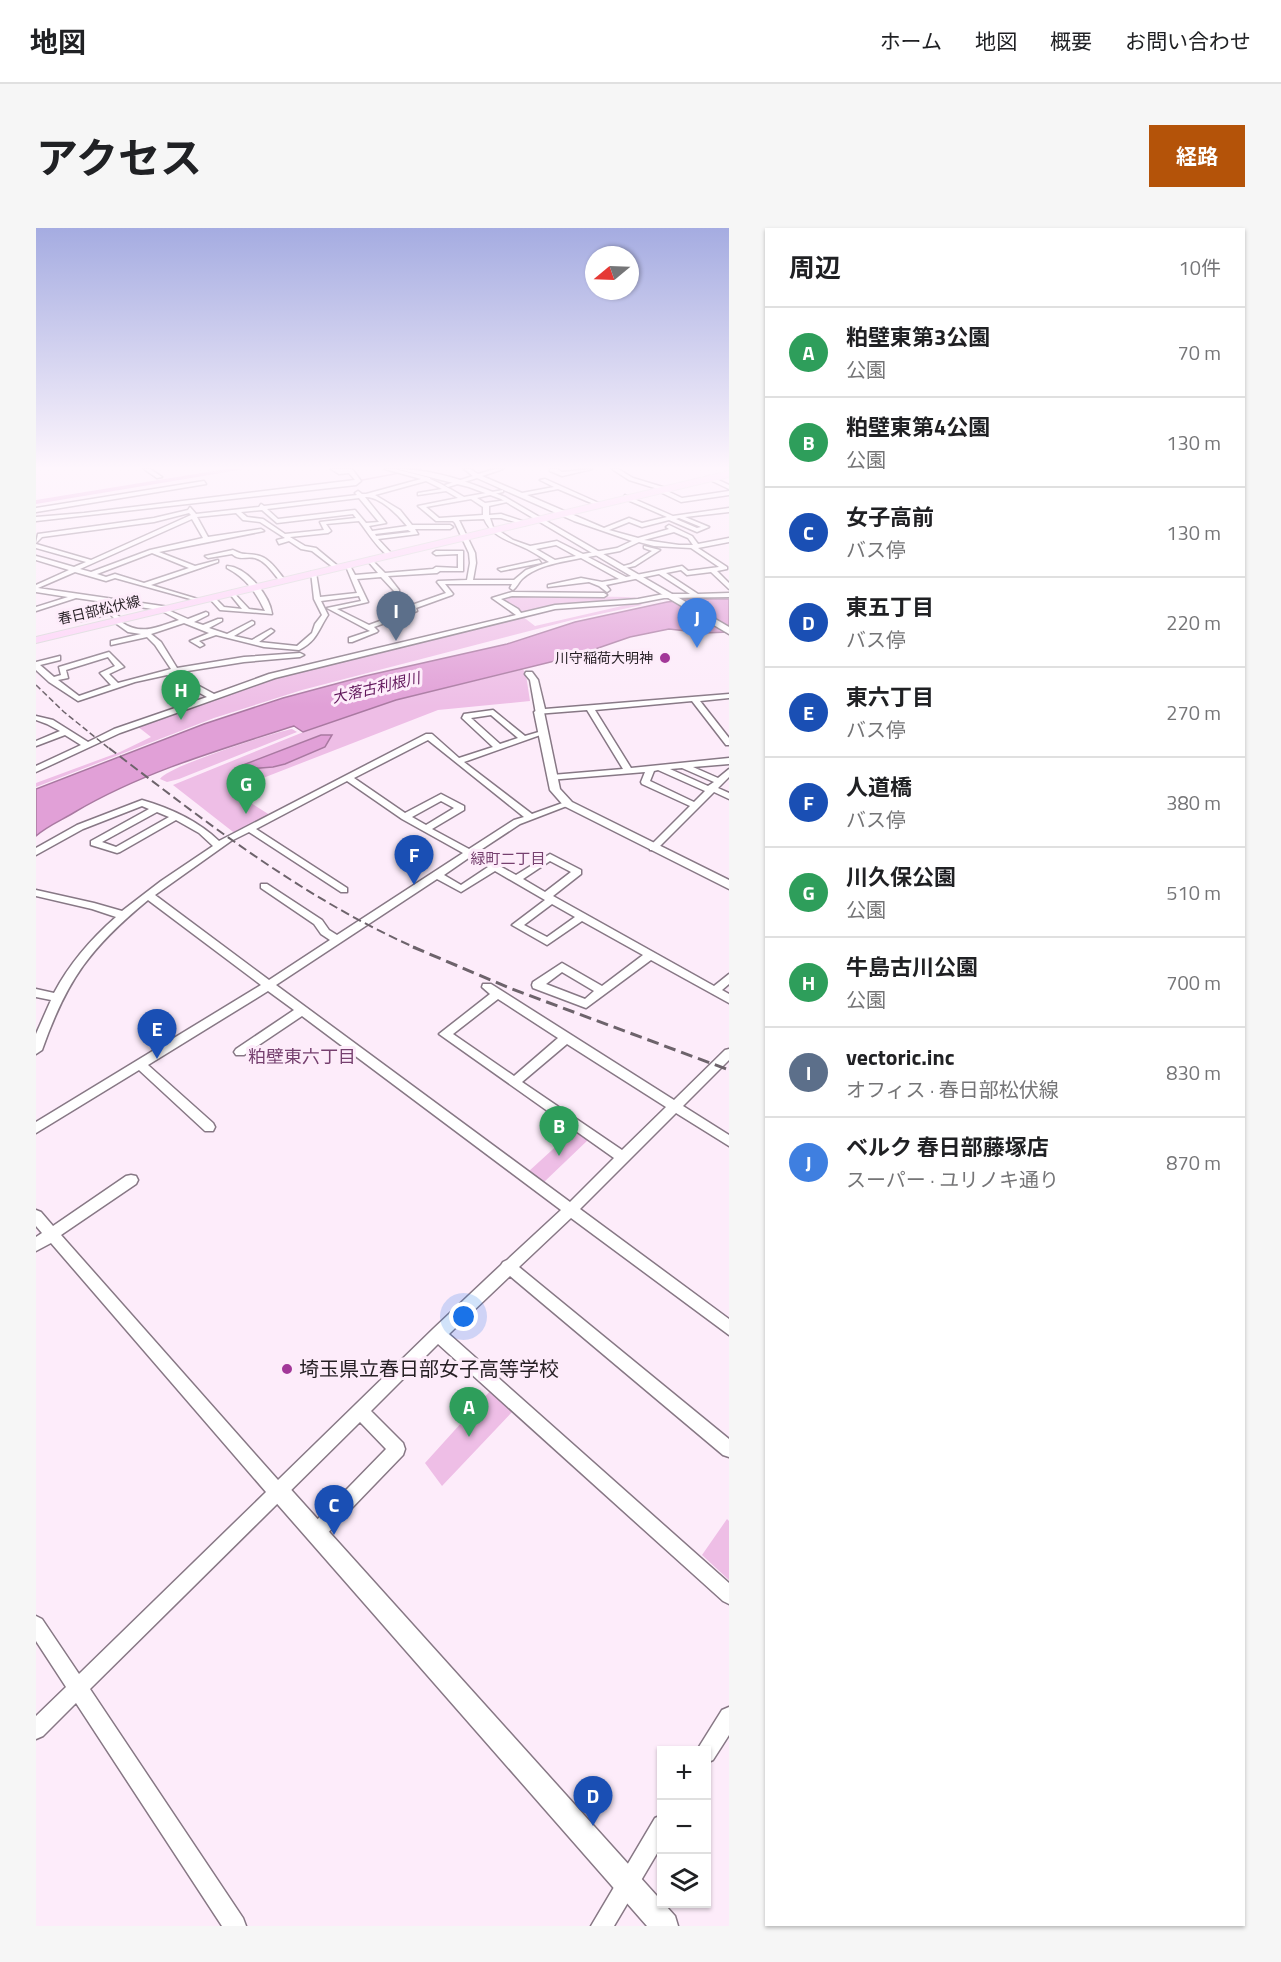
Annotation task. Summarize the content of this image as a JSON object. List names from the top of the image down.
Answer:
{
  "streets": {
    "main road": ["春日部松伏線"]
  },
  "districts": ["緑町二丁目", "粕壁東六丁目"],
  "water": ["大落古利根川"],
  "places": ["川守稲荷大明神", "埼玉県立春日部女子高等学校"],
  "north": "left",
  "page": {
    "header": "地図",
    "nav": [
      "ホーム",
      "地図",
      "概要",
      "お問い合わせ"
    ],
    "title": "アクセス",
    "buttons": "経路",
    "heading": ["周辺", "10件"],
    "list": [
      {
        "mark": "A",
        "name": "粕壁東第3公園",
        "note": "公園",
        "value": "70 m"
      },
      {
        "mark": "B",
        "name": "粕壁東第4公園",
        "note": "公園",
        "value": "130 m"
      },
      {
        "mark": "C",
        "name": "女子高前",
        "note": "バス停",
        "value": "130 m"
      },
      {
        "mark": "D",
        "name": "東五丁目",
        "note": "バス停",
        "value": "220 m"
      },
      {
        "mark": "E",
        "name": "東六丁目",
        "note": "バス停",
        "value": "270 m"
      },
      {
        "mark": "F",
        "name": "人道橋",
        "note": "バス停",
        "value": "380 m"
      },
      {
        "mark": "G",
        "name": "川久保公園",
        "note": "公園",
        "value": "510 m"
      },
      {
        "mark": "H",
        "name": "牛島古川公園",
        "note": "公園",
        "value": "700 m"
      },
      {
        "mark": "I",
        "name": "vectoric.inc",
        "note": "オフィス · 春日部松伏線",
        "value": "830 m"
      },
      {
        "mark": "J",
        "name": "ベルク 春日部藤塚店",
        "note": "スーパー · ユリノキ通り",
        "value": "870 m"
      }
    ],
    "pins": [
      "I",
      "J",
      "H",
      "G",
      "F",
      "E",
      "B",
      "A",
      "C",
      "D"
    ],
    "map_buttons": ["+", "−"]
  }
}
